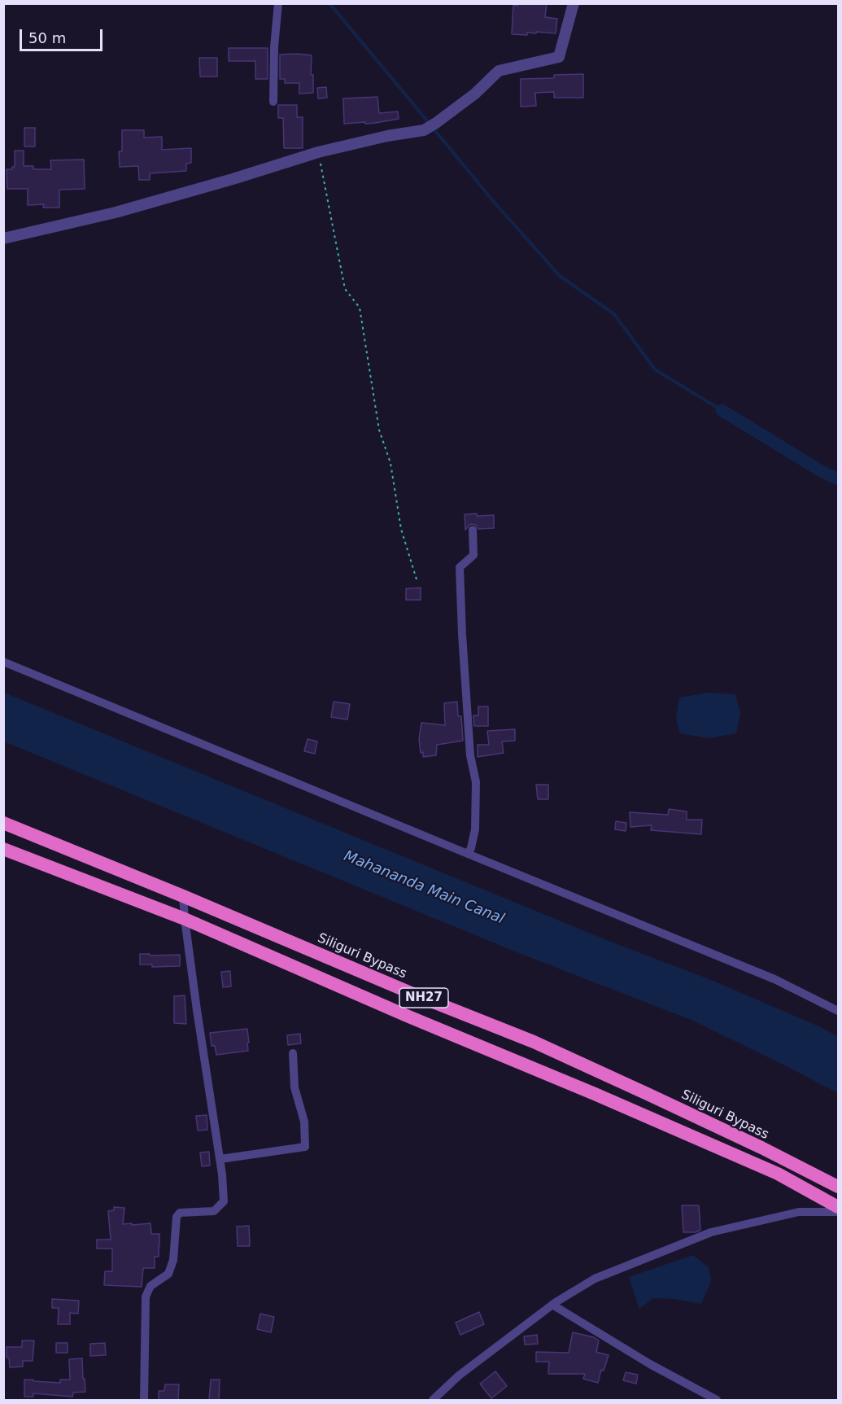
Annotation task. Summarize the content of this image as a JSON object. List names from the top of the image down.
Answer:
{
  "streets": {
    "highway": ["Siliguri Bypass", "NH27"]
  },
  "water": ["Mahananda Main Canal"],
  "scale_bar": "50 m"
}
